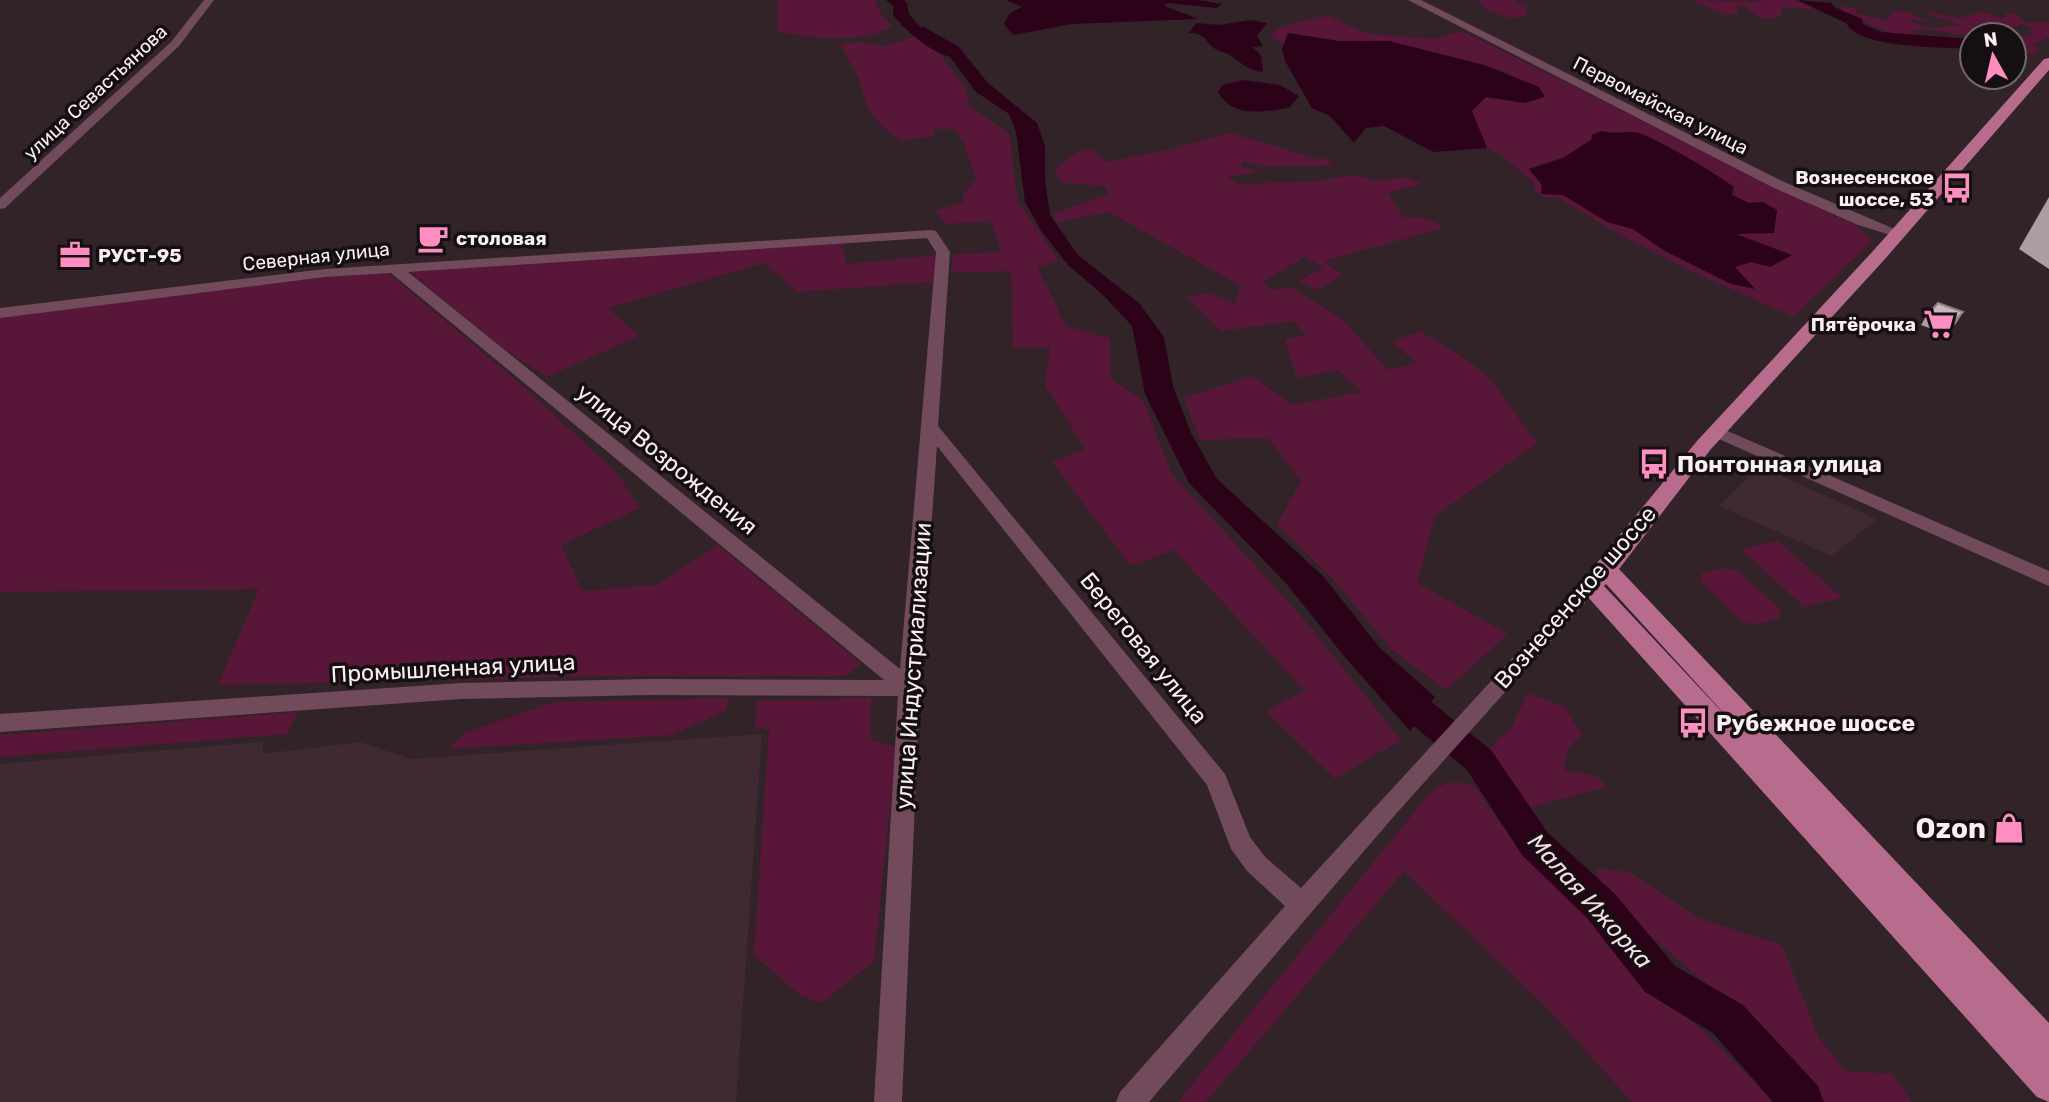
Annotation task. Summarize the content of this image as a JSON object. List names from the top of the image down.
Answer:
{
  "streets": {
    "main road": ["Вознесенское шоссе"],
    "street": [
      "улица Севастьянова",
      "Первомайская улица",
      "Северная улица",
      "улица Возрождения",
      "Береговая улица",
      "улица Индустриализации",
      "Промышленная улица"
    ]
  },
  "crossings": [
    ["Первомайская улица", "Вознесенское шоссе"],
    ["Северная улица", "улица Возрождения"],
    ["Северная улица", "улица Индустриализации"],
    ["улица Возрождения", "улица Индустриализации"],
    ["улица Возрождения", "Промышленная улица"],
    ["Вознесенское шоссе", "Береговая улица"],
    ["Береговая улица", "улица Индустриализации"],
    ["улица Индустриализации", "Промышленная улица"]
  ],
  "water": ["Малая Ижорка"],
  "places": {
    "bus stop": ["Вознесенское шоссе, 53", "Понтонная улица", "Рубежное шоссе"],
    "cafe": ["столовая"],
    "office": ["РУСТ-95"],
    "supermarket": ["Пятёрочка"],
    "shop": ["Ozon"]
  },
  "north": "top"
}
